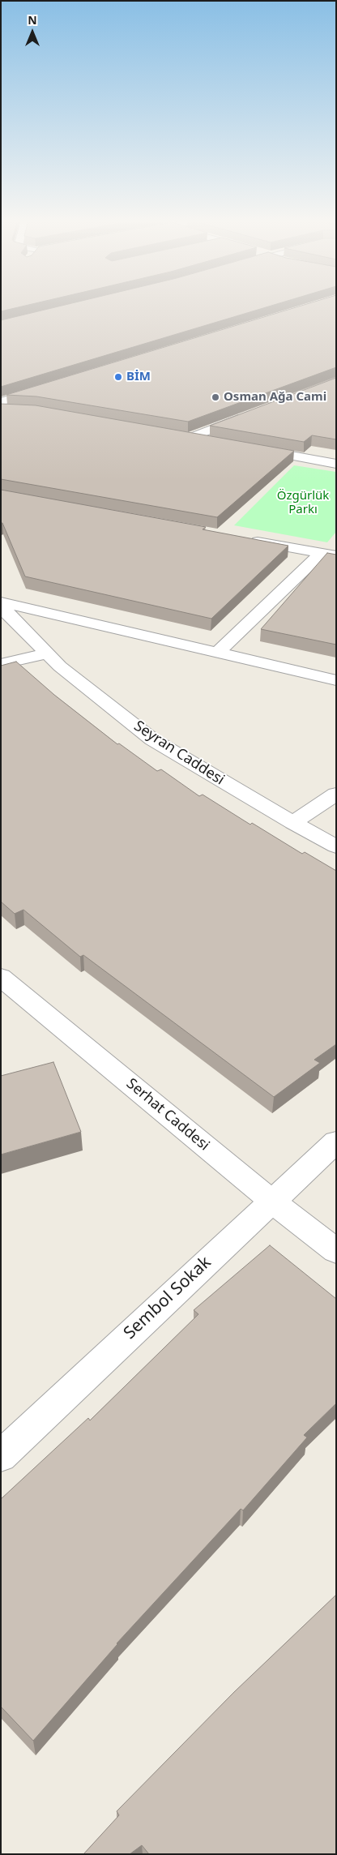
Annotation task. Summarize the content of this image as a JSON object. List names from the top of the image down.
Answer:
{
  "streets": {
    "street": ["Seyran Caddesi", "Serhat Caddesi", "Sembol Sokak"]
  },
  "crossings": [
    ["Serhat Caddesi", "Sembol Sokak"]
  ],
  "parks": ["Özgürlük Parkı"],
  "places": ["BİM", "Osman Ağa Cami"],
  "north": "top"
}
